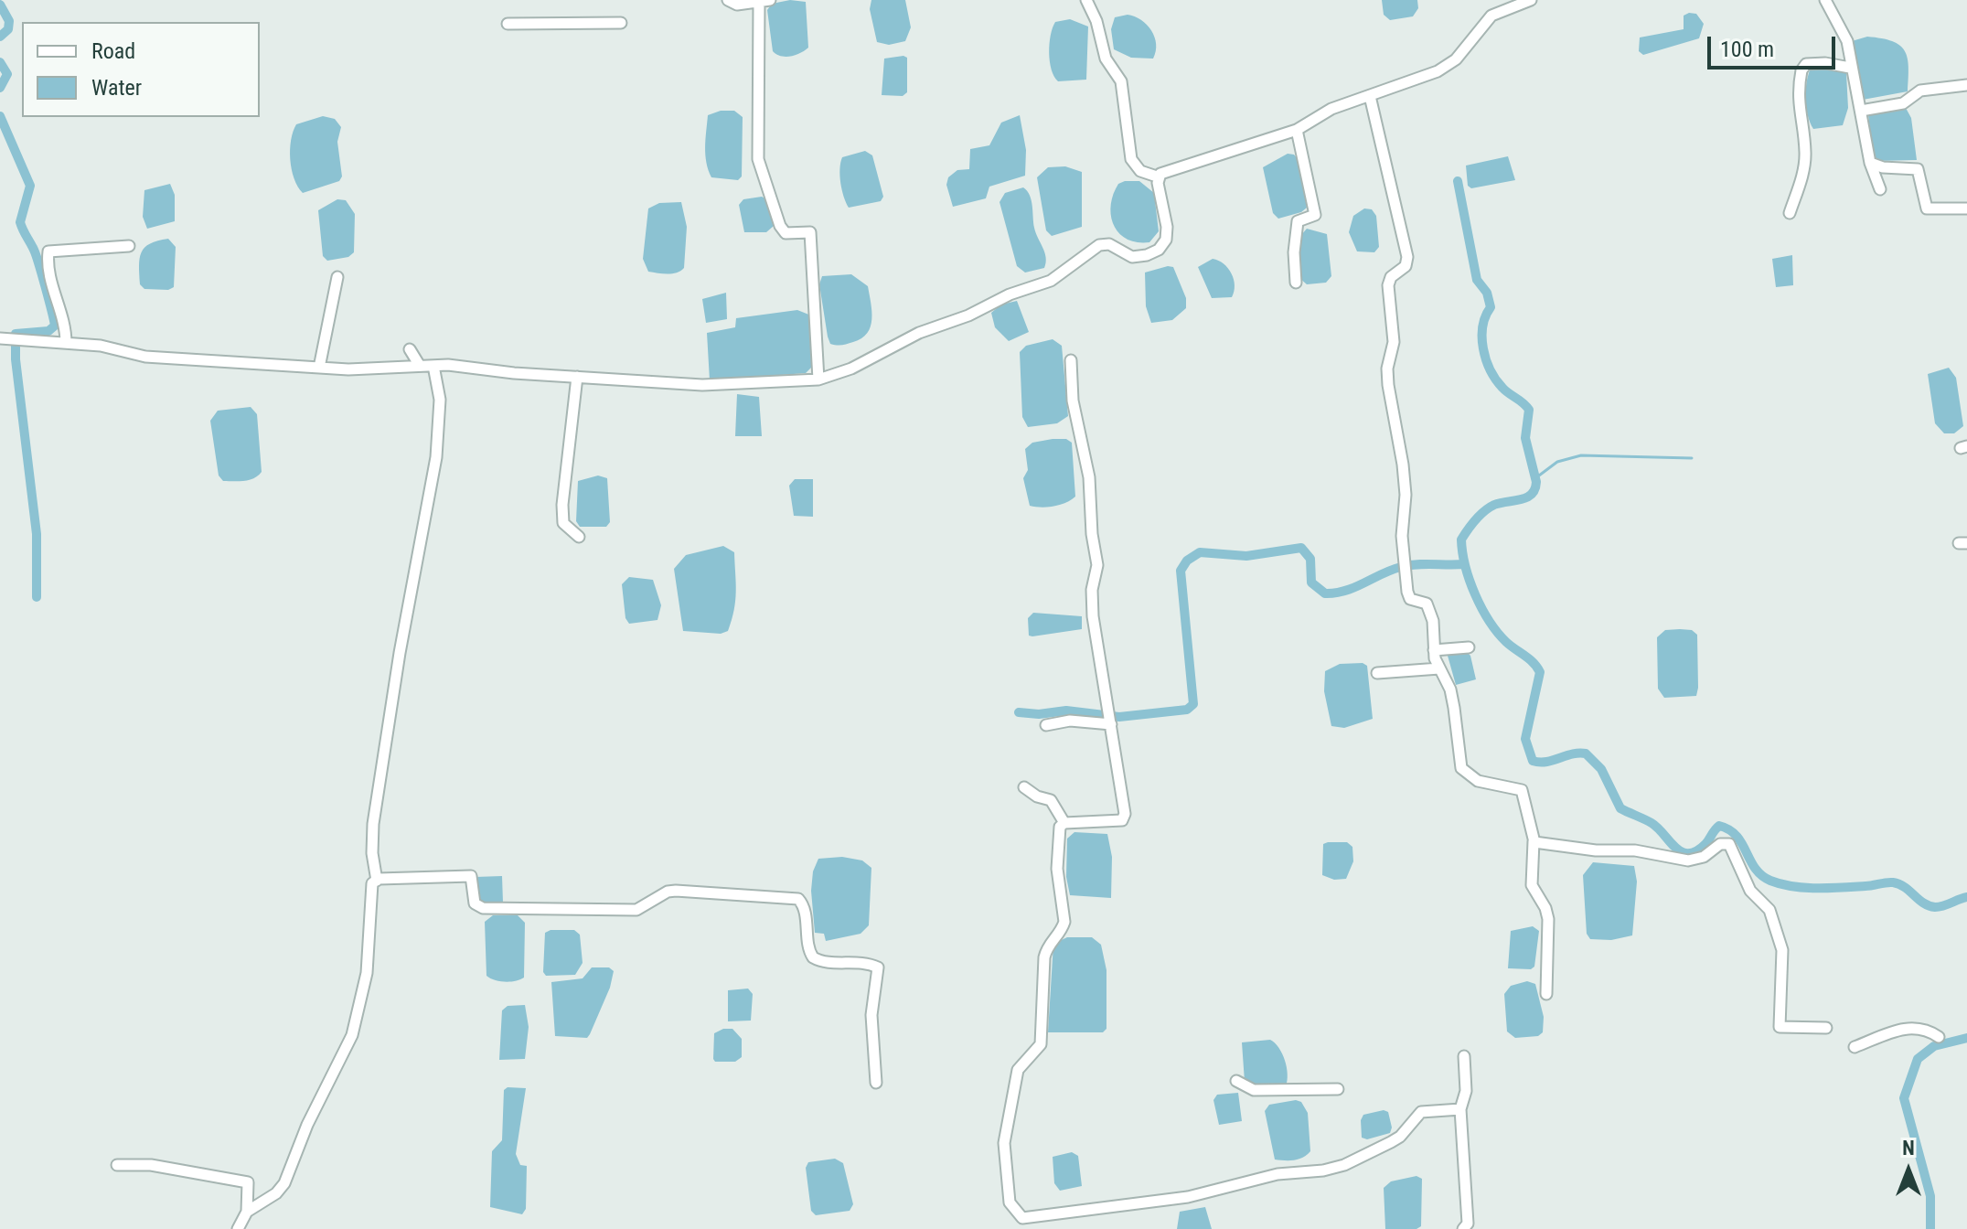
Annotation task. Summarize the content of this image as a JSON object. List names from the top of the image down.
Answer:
{
  "legend": ["Road", "Water"],
  "scale_bar": "100 m",
  "north": "top"
}
